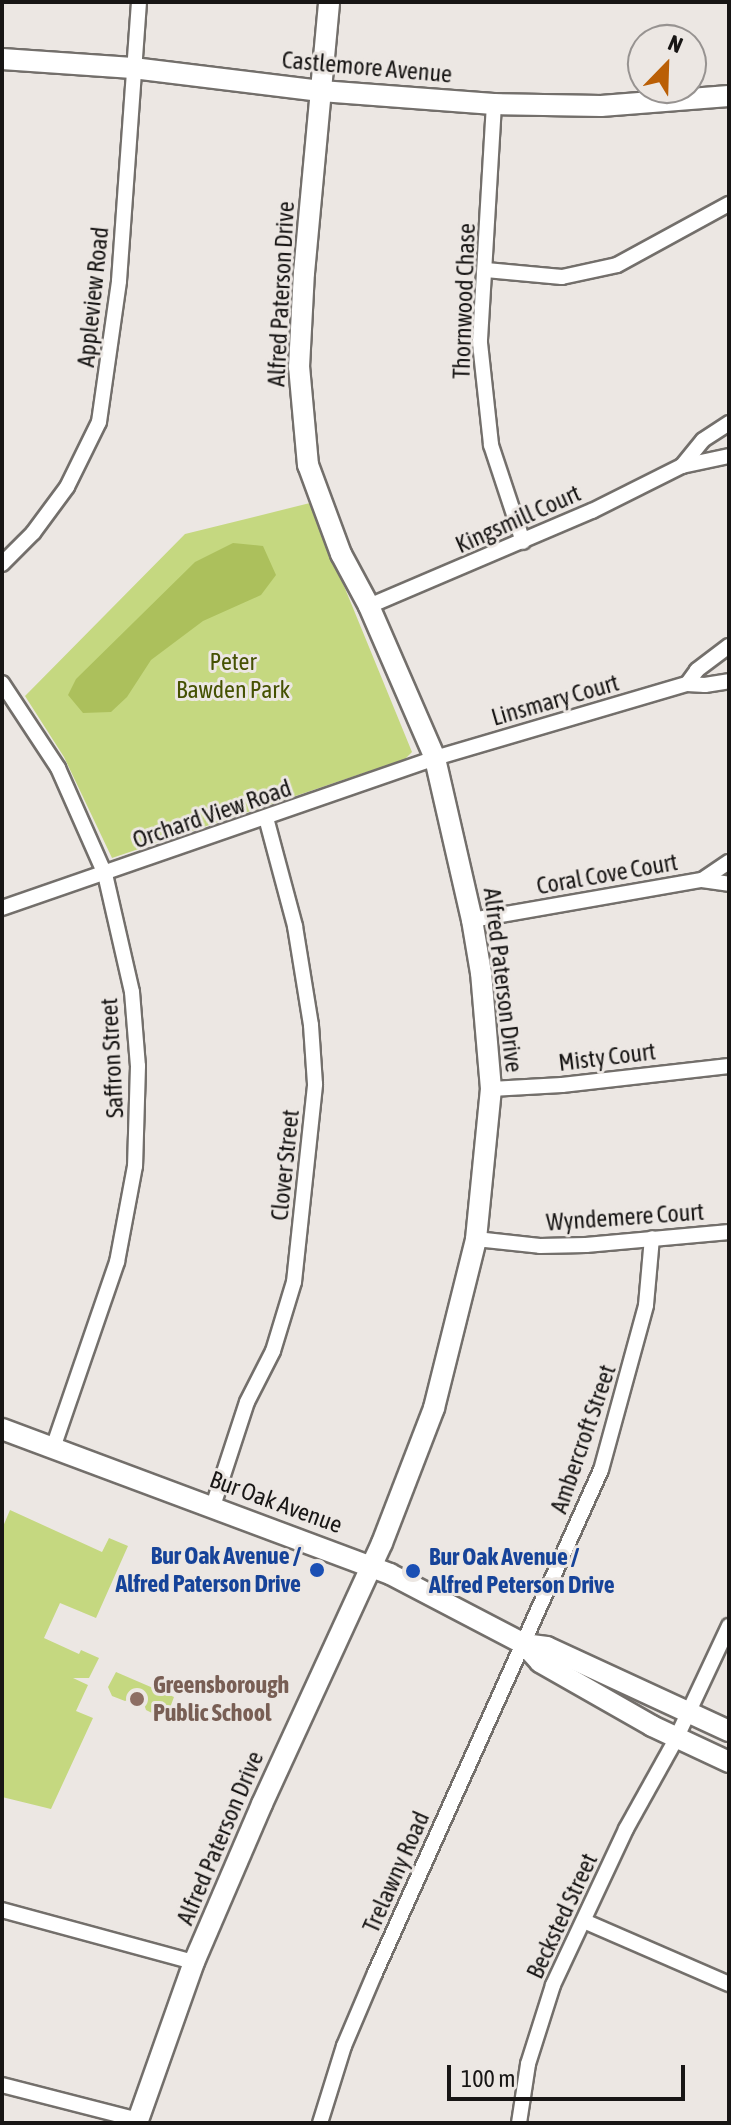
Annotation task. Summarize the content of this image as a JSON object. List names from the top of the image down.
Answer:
{
  "streets": {
    "street": [
      "Castlemore Avenue",
      "Alfred Paterson Drive",
      "Appleview Road",
      "Thornwood Chase",
      "Kingsmill Court",
      "Linsmary Court",
      "Orchard View Road",
      "Coral Cove Court",
      "Misty Court",
      "Saffron Street",
      "Clover Street",
      "Wyndemere Court",
      "Ambercroft Street",
      "Bur Oak Avenue",
      "Trelawny Road",
      "Becksted Street"
    ]
  },
  "crossings": [
    ["Castlemore Avenue", "Alfred Paterson Drive"],
    ["Castlemore Avenue", "Appleview Road"],
    ["Castlemore Avenue", "Thornwood Chase"],
    ["Alfred Paterson Drive", "Kingsmill Court"],
    ["Alfred Paterson Drive", "Linsmary Court"],
    ["Alfred Paterson Drive", "Orchard View Road"],
    ["Alfred Paterson Drive", "Coral Cove Court"],
    ["Alfred Paterson Drive", "Misty Court"],
    ["Alfred Paterson Drive", "Wyndemere Court"],
    ["Alfred Paterson Drive", "Bur Oak Avenue"],
    ["Thornwood Chase", "Kingsmill Court"],
    ["Linsmary Court", "Orchard View Road"],
    ["Orchard View Road", "Saffron Street"],
    ["Orchard View Road", "Clover Street"],
    ["Saffron Street", "Bur Oak Avenue"],
    ["Clover Street", "Bur Oak Avenue"],
    ["Wyndemere Court", "Ambercroft Street"],
    ["Ambercroft Street", "Bur Oak Avenue"],
    ["Ambercroft Street", "Trelawny Road"],
    ["Bur Oak Avenue", "Trelawny Road"],
    ["Bur Oak Avenue", "Becksted Street"]
  ],
  "parks": ["Peter Bawden Park"],
  "places": ["Bur Oak Avenue / Alfred Paterson Drive", "Bur Oak Avenue / Alfred Peterson Drive", "Greensborough Public School"],
  "scale_bar": "100 m",
  "north": "top right"
}
